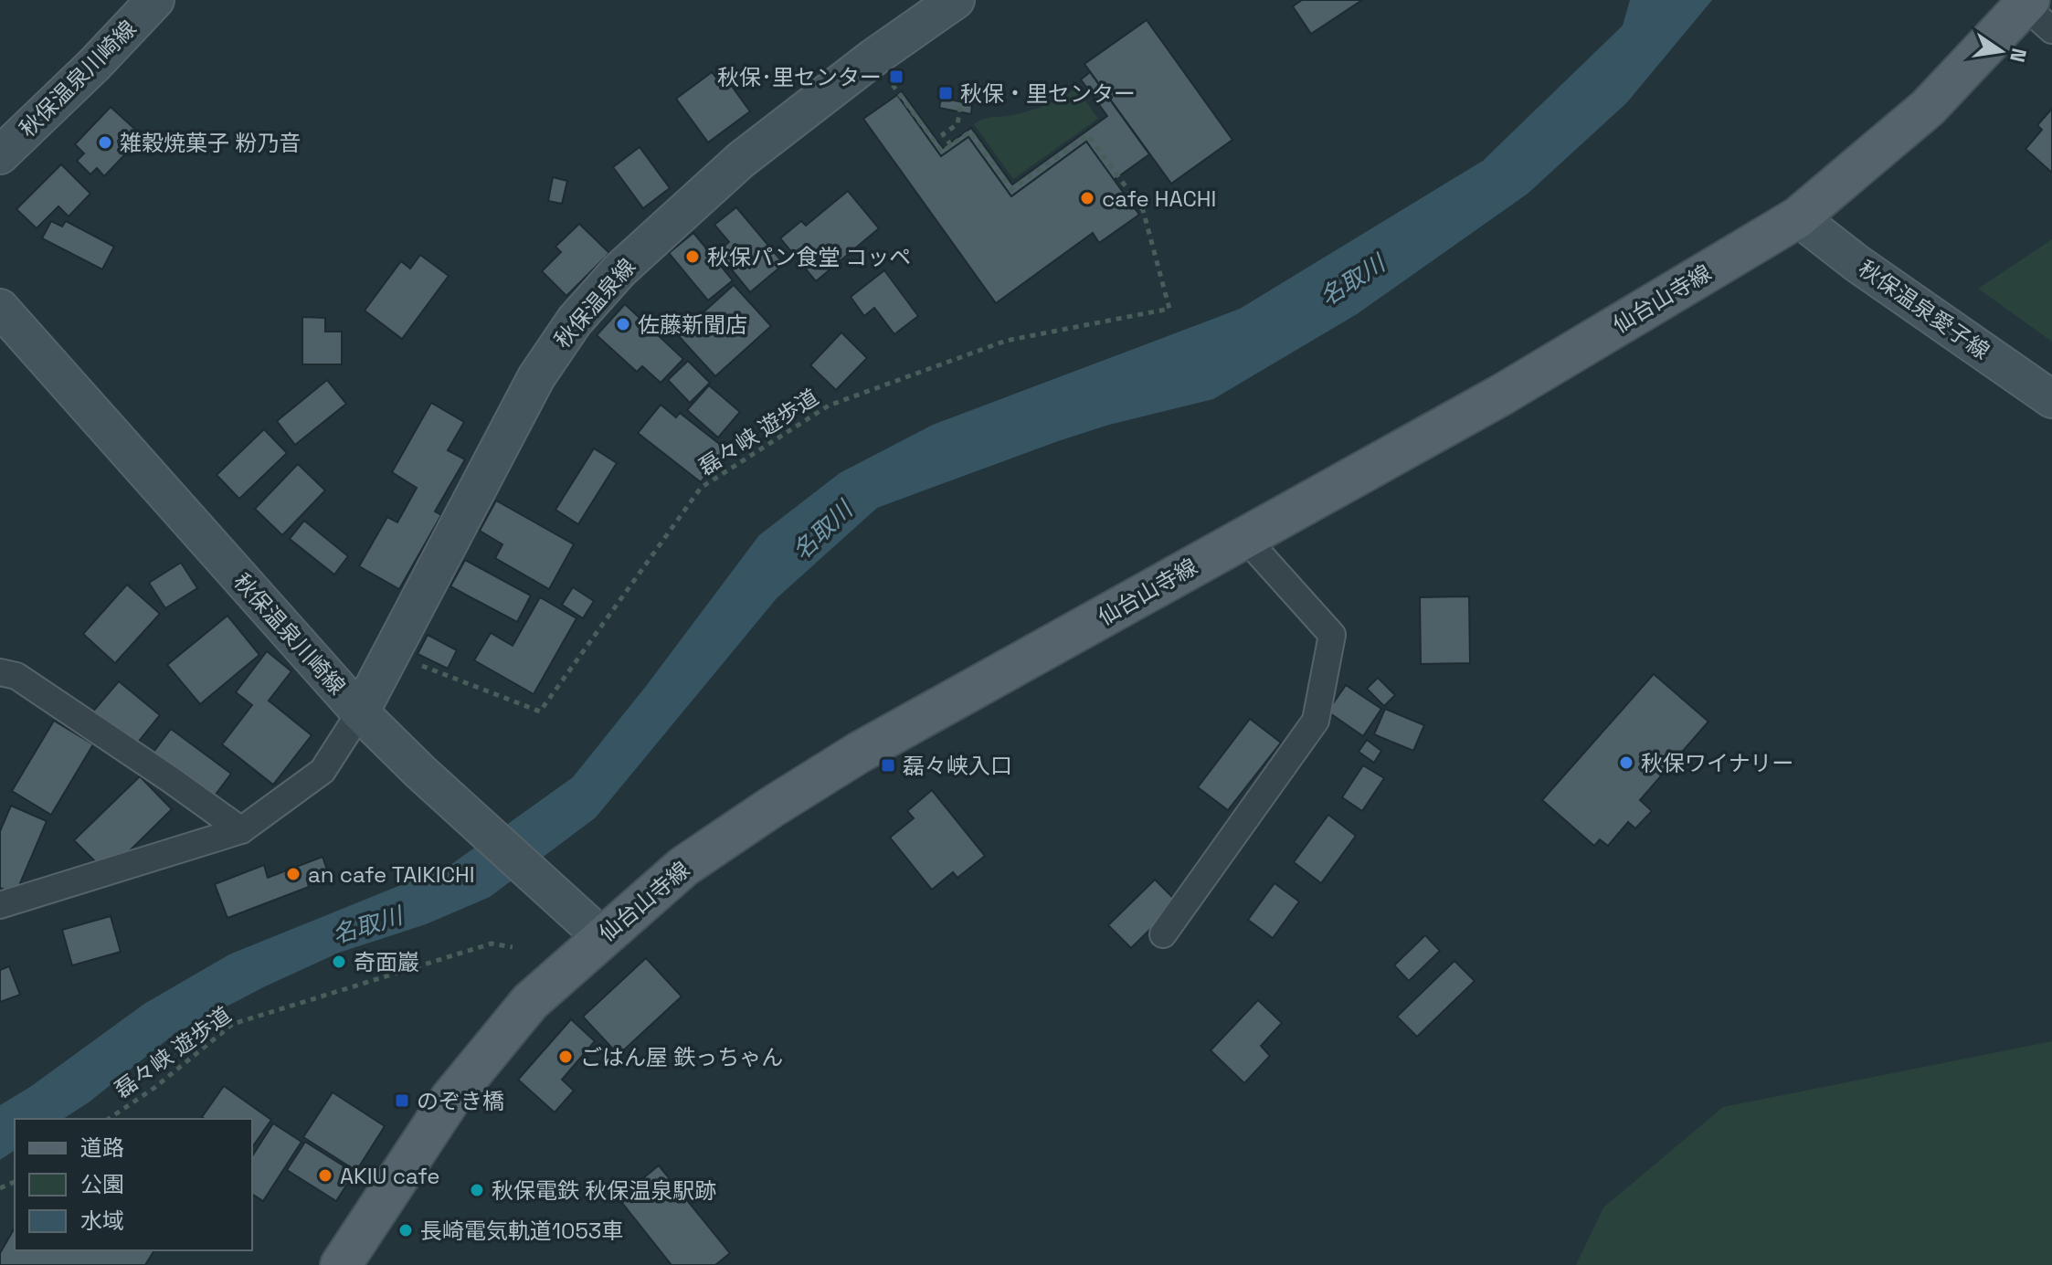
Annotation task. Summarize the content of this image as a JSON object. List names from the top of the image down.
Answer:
{
  "streets": {
    "main road": [
      "秋保温泉川崎線",
      "仙台山寺線",
      "秋保温泉線",
      "秋保温泉愛子線"
    ],
    "path": ["磊々峡 遊歩道"]
  },
  "crossings": [
    ["秋保温泉川崎線", "仙台山寺線"],
    ["秋保温泉川崎線", "秋保温泉線"],
    ["仙台山寺線", "秋保温泉愛子線"]
  ],
  "water": ["名取川"],
  "places": {
    "transit": [
      "秋保･里センター",
      "秋保・里センター",
      "磊々峡入口",
      "のぞき橋"
    ],
    "other": [
      "雑穀焼菓子 粉乃音",
      "cafe HACHI",
      "秋保パン食堂 コッペ",
      "佐藤新聞店",
      "秋保ワイナリー",
      "an cafe TAIKICHI",
      "奇面巖",
      "ごはん屋 鉄っちゃん",
      "AKIU cafe",
      "秋保電鉄 秋保温泉駅跡",
      "長崎電気軌道1053車"
    ]
  },
  "legend": ["道路", "公園", "水域"],
  "north": "right"
}
